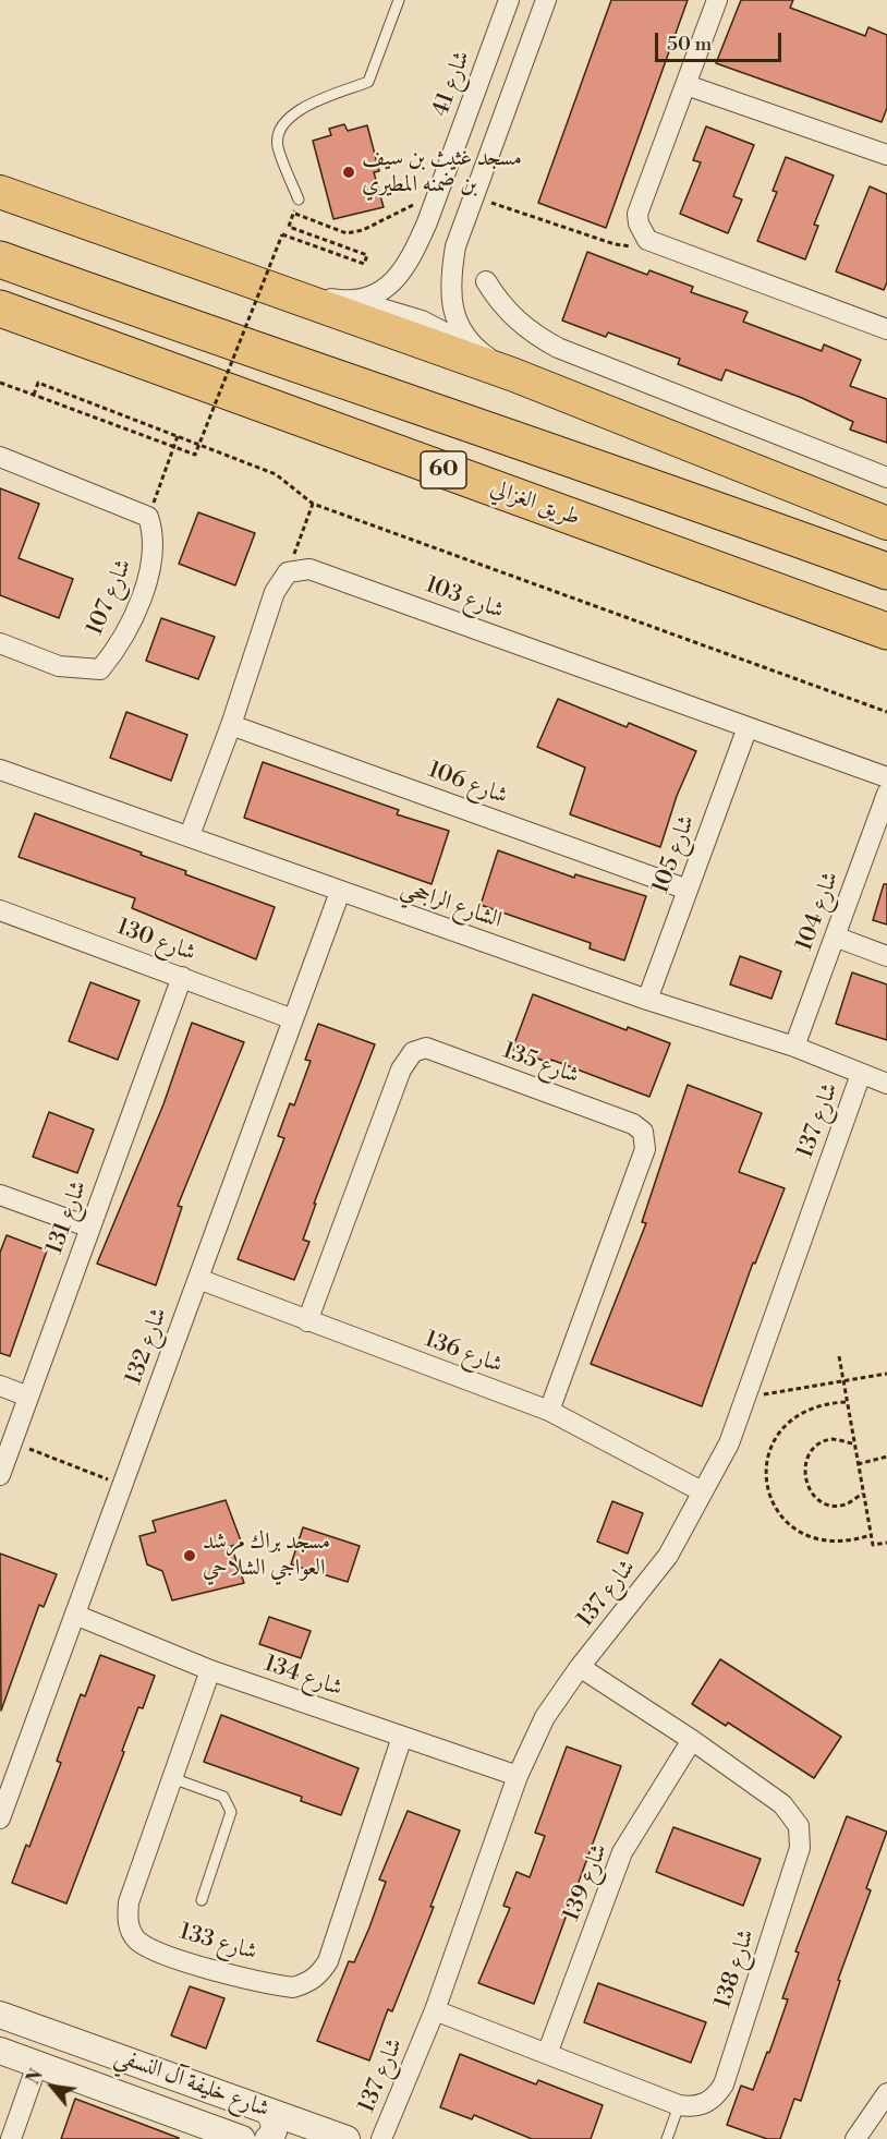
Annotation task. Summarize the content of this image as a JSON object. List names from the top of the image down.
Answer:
{
  "streets": {
    "highway": ["60", "طريق الغزالي"],
    "street": [
      "شارع 41",
      "شارع 107",
      "شارع 103",
      "شارع 106",
      "شارع 105",
      "الشارع الراجحي",
      "شارع 104",
      "شارع 130",
      "شارع 135",
      "شارع 137",
      "شارع 131",
      "شارع 132",
      "شارع 136",
      "شارع 134",
      "شارع 139",
      "شارع 133",
      "شارع 138",
      "شارع خليفة آل النسفي"
    ]
  },
  "crossings": [
    ["شارع 103", "شارع 105"],
    ["شارع 106", "شارع 105"],
    ["شارع 105", "الشارع الراجحي"],
    ["الشارع الراجحي", "شارع 104"],
    ["الشارع الراجحي", "شارع 137"],
    ["الشارع الراجحي", "شارع 132"],
    ["شارع 130", "شارع 131"],
    ["شارع 130", "شارع 132"],
    ["شارع 135", "شارع 136"],
    ["شارع 137", "شارع 136"],
    ["شارع 137", "شارع 134"],
    ["شارع 137", "شارع 138"],
    ["شارع 132", "شارع 136"],
    ["شارع 132", "شارع 134"],
    ["شارع 134", "شارع 133"],
    ["شارع 139", "شارع 138"]
  ],
  "places": ["مسجد غثيث بن سيف بن ضمنه المطيري", "مسجد براك مرشد العواجي الشلاحي"],
  "scale_bar": "50 m",
  "north": "top left"
}
